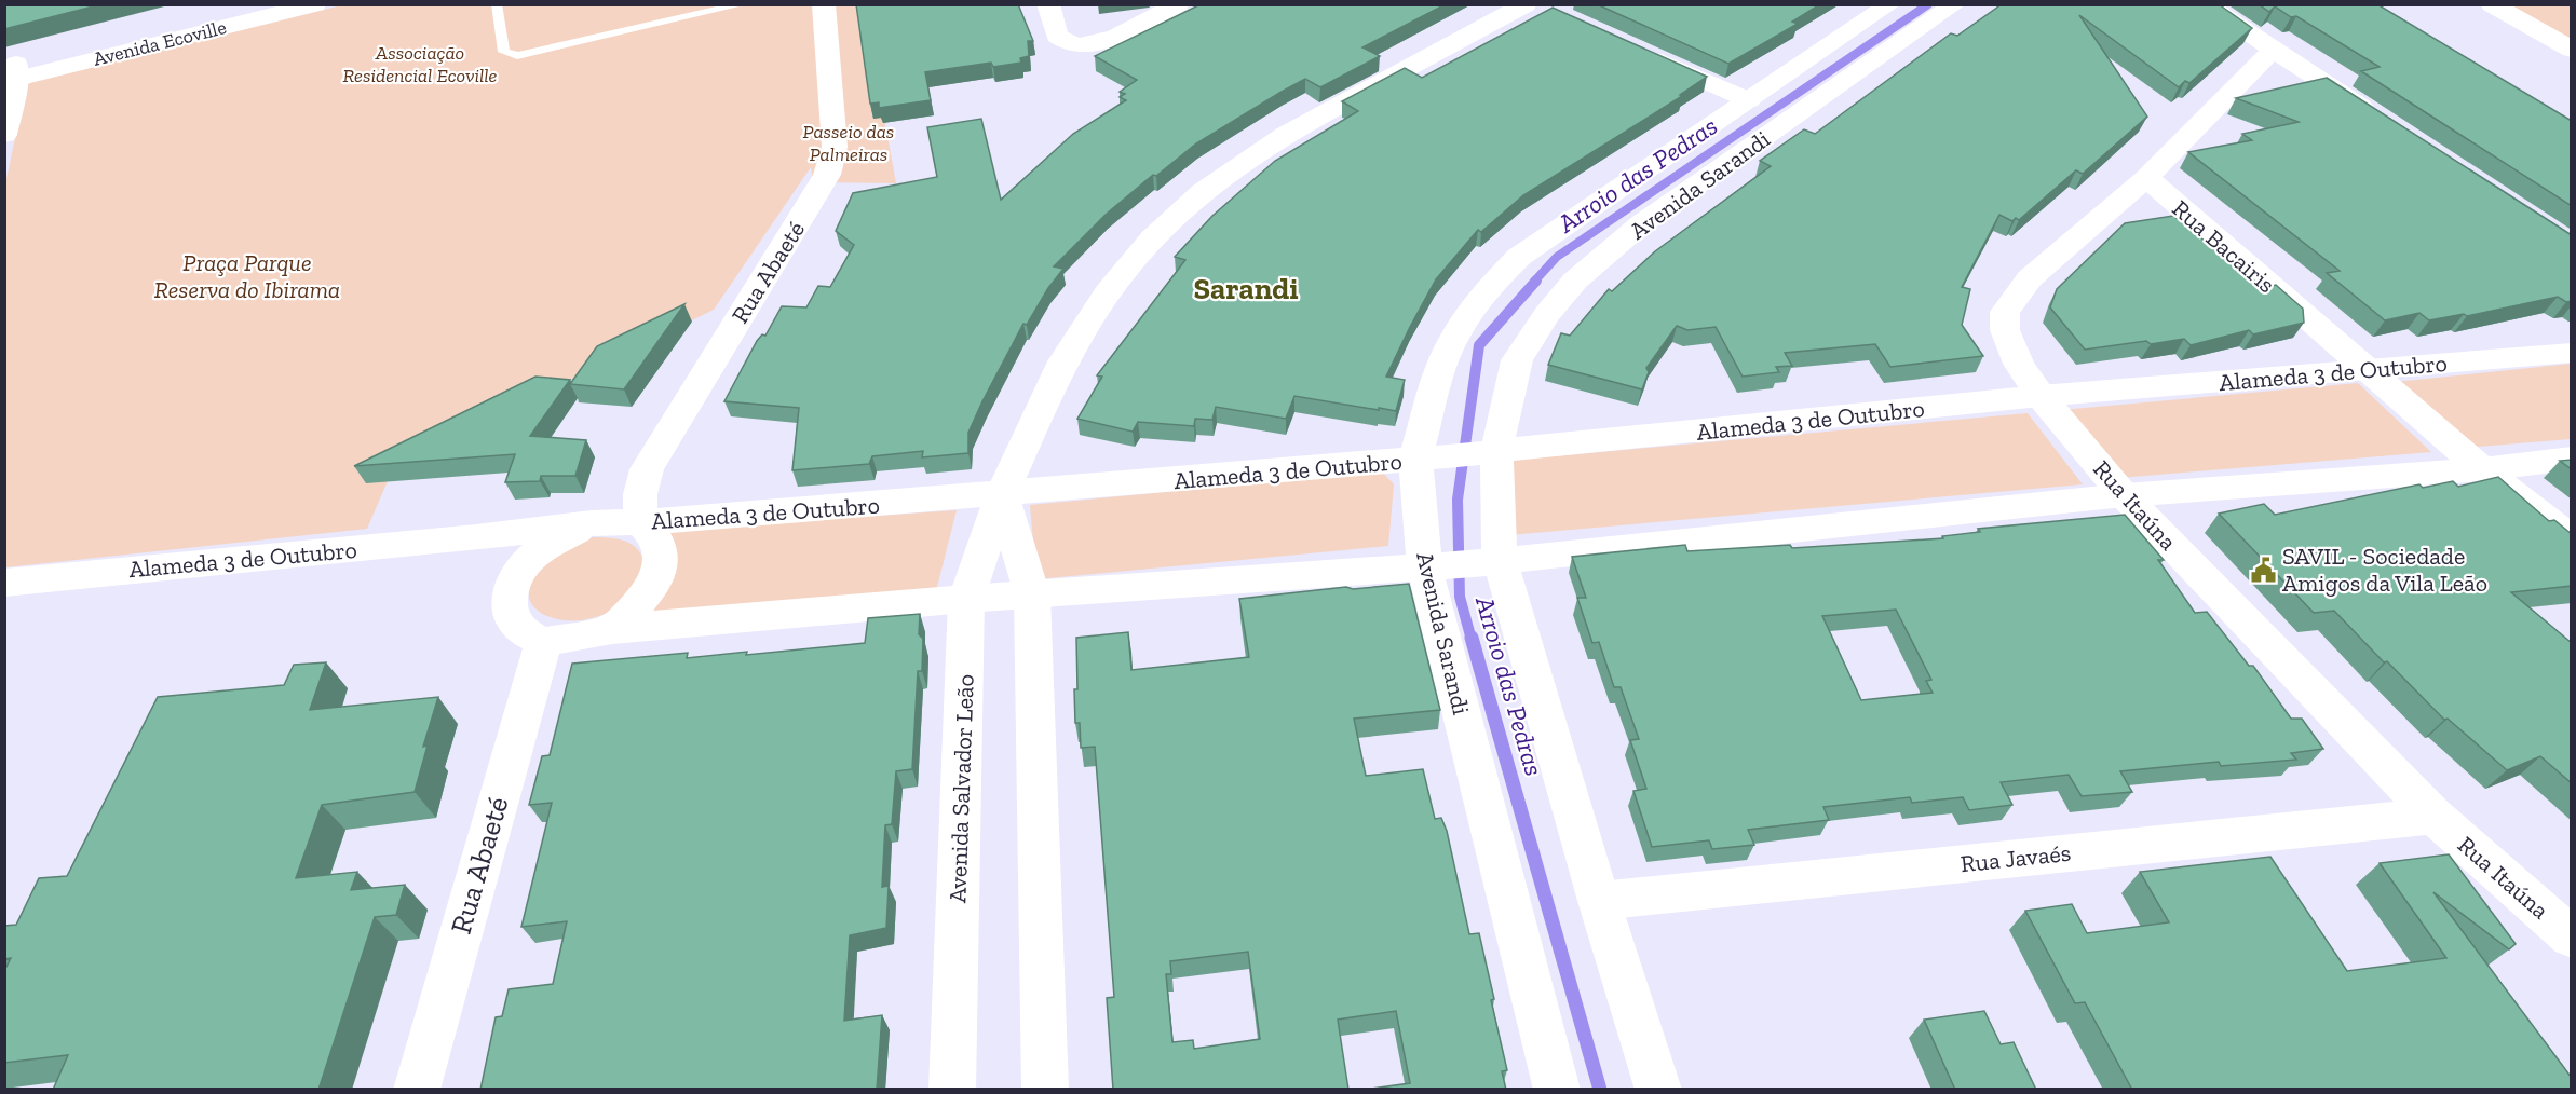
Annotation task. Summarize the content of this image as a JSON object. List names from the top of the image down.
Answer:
{
  "streets": {
    "street": [
      "Avenida Ecoville",
      "Avenida Sarandi",
      "Rua Bacairis",
      "Rua Abaeté",
      "Alameda 3 de Outubro",
      "Rua Itaúna",
      "Avenida Salvador Leão",
      "Rua Javaés"
    ]
  },
  "crossings": [
    ["Avenida Sarandi", "Alameda 3 de Outubro"],
    ["Avenida Sarandi", "Rua Javaés"],
    ["Rua Bacairis", "Alameda 3 de Outubro"],
    ["Rua Bacairis", "Rua Itaúna"],
    ["Rua Abaeté", "Alameda 3 de Outubro"],
    ["Alameda 3 de Outubro", "Rua Itaúna"],
    ["Alameda 3 de Outubro", "Avenida Salvador Leão"],
    ["Rua Itaúna", "Rua Javaés"]
  ],
  "districts": ["Sarandi"],
  "water": ["Arroio das Pedras"],
  "parks": ["Associação Residencial Ecoville", "Passeio das Palmeiras", "Praça Parque Reserva do Ibirama"],
  "places": {
    "public building": ["SAVIL - Sociedade Amigos da Vila Leão"]
  }
}
